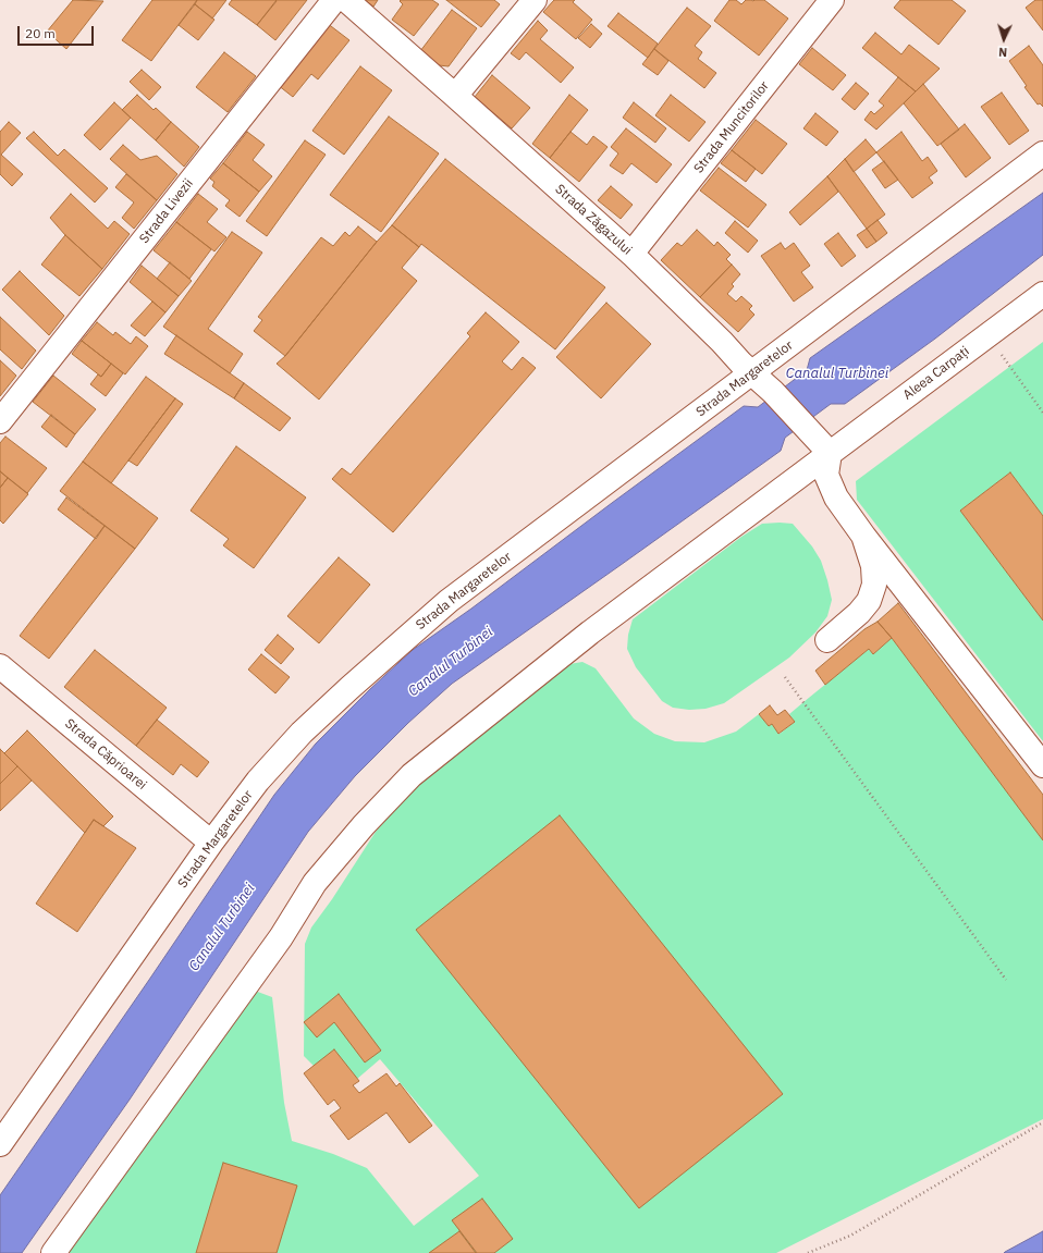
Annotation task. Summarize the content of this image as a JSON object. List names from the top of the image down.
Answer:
{
  "streets": {
    "street": [
      "Strada Muncitorilor",
      "Strada Livezii",
      "Strada Zăgazului",
      "Aleea Carpați",
      "Strada Margaretelor",
      "Strada Căprioarei"
    ]
  },
  "crossings": [
    ["Strada Muncitorilor", "Strada Zăgazului"],
    ["Strada Zăgazului", "Aleea Carpați"],
    ["Strada Zăgazului", "Strada Margaretelor"],
    ["Strada Margaretelor", "Strada Căprioarei"]
  ],
  "water": ["Canalul Turbinei"],
  "scale_bar": "20 m",
  "north": "bottom"
}
